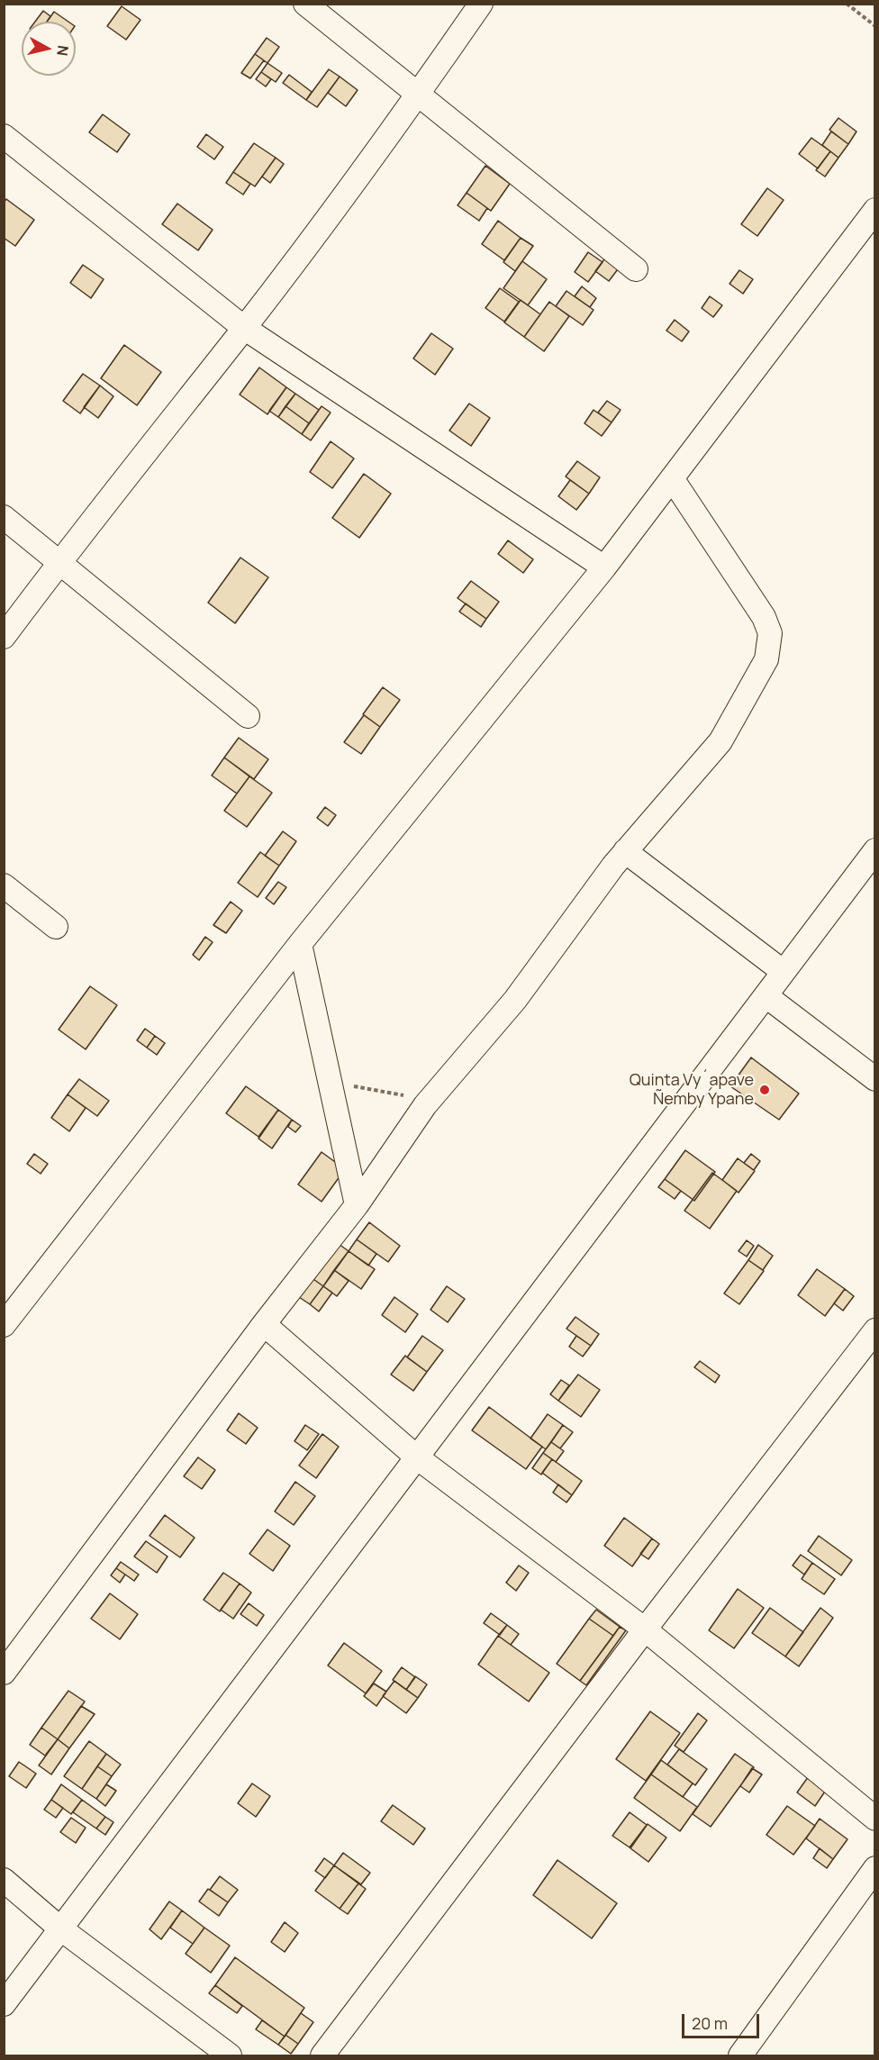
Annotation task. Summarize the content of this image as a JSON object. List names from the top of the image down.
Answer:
{
  "places": ["Quinta Vy´apave Ñemby Ypane"],
  "scale_bar": "20 m",
  "north": "right"
}
